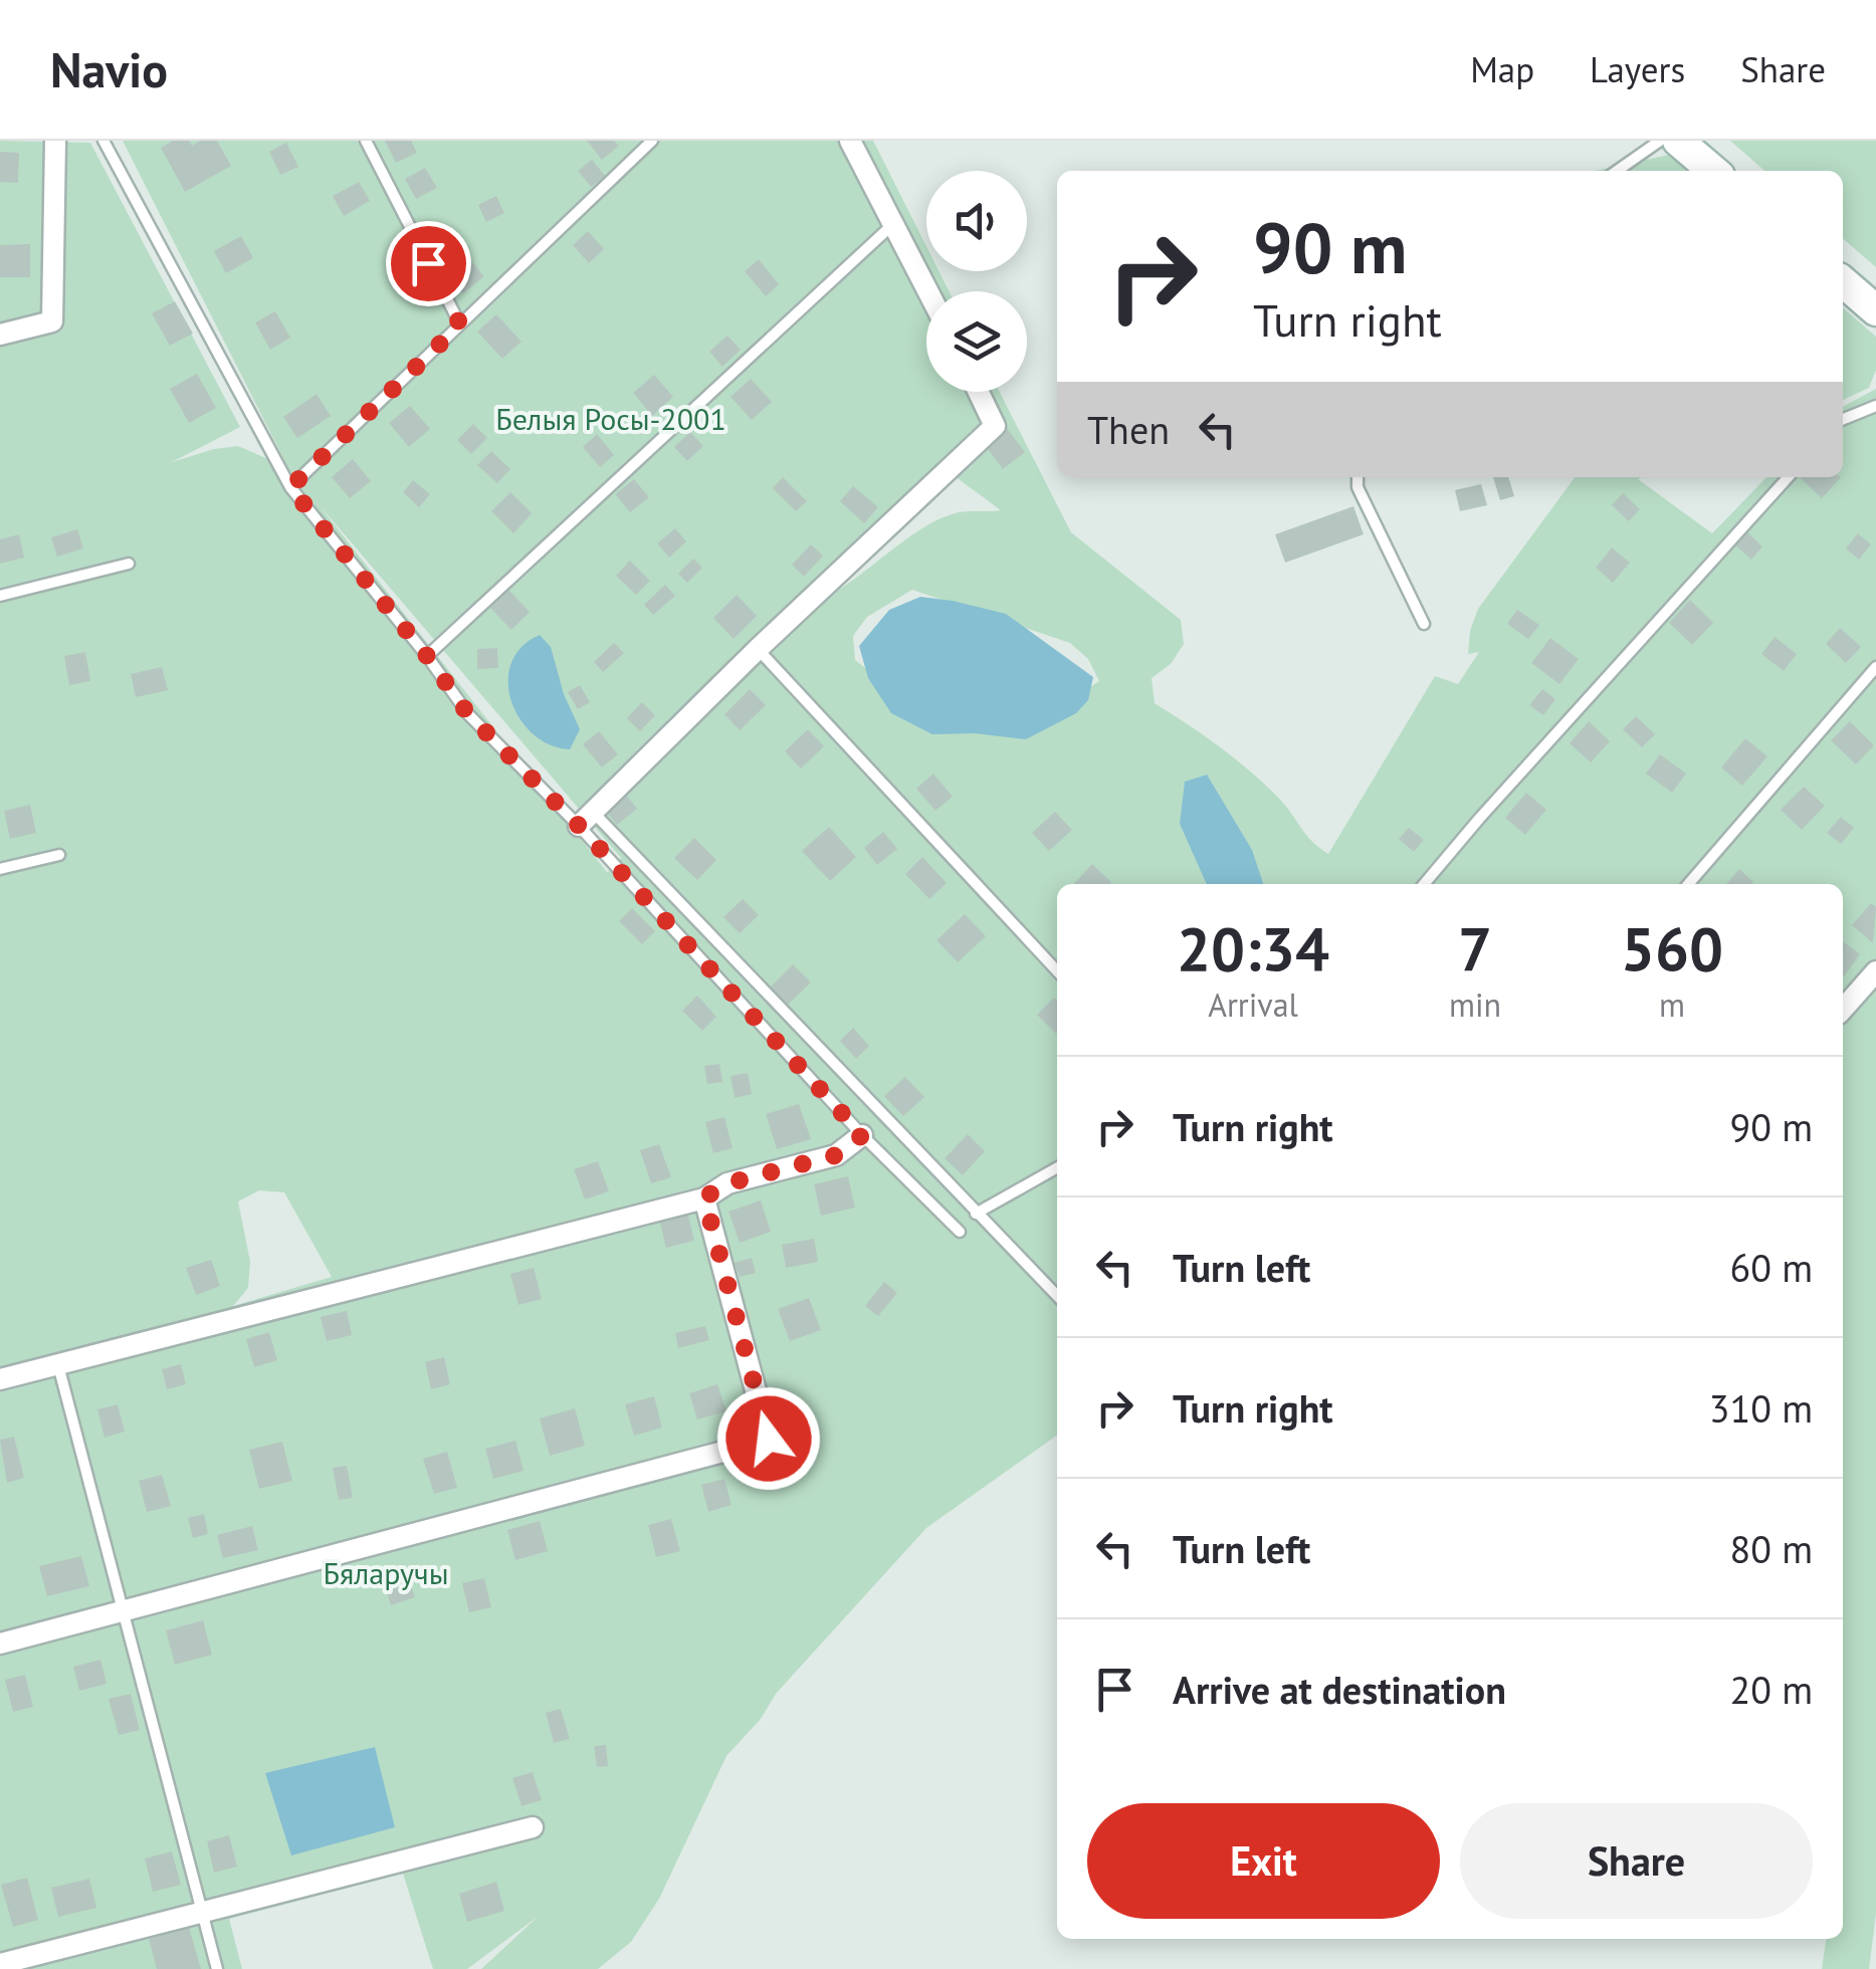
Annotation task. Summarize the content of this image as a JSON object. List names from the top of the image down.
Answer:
{
  "parks": ["Белыя Росы-2001", "Бяларучы"],
  "page": {
    "header": "Navio",
    "nav": ["Map", "Layers", "Share"],
    "turn": ["90 m", "Turn right"],
    "then": "Then",
    "eta": [
      "20:34",
      "Arrival",
      "7",
      "min",
      "560",
      "m"
    ],
    "list": [
      {
        "name": "Turn right",
        "value": "90 m"
      },
      {
        "name": "Turn left",
        "value": "60 m"
      },
      {
        "name": "Turn right",
        "value": "310 m"
      },
      {
        "name": "Turn left",
        "value": "80 m"
      },
      {
        "name": "Arrive at destination",
        "value": "20 m"
      }
    ],
    "buttons": ["Exit", "Share"]
  }
}
